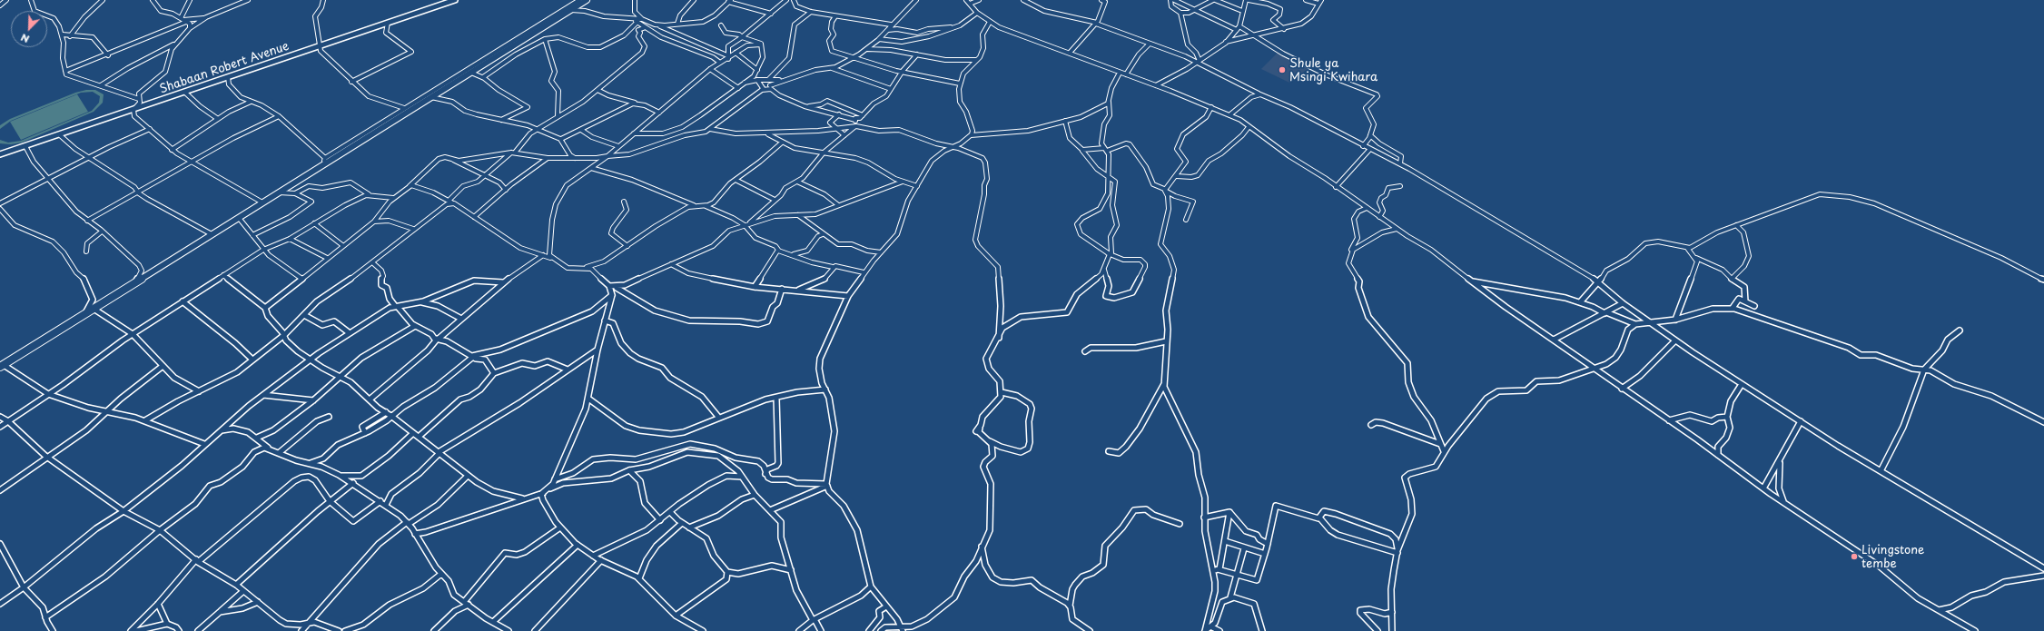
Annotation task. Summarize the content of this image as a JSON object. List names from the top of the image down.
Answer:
{
  "streets": {
    "street": ["Shabaan Robert Avenue"]
  },
  "places": ["Shule ya Msingi Kwihara", "Livingstone tembe"],
  "north": "bottom left"
}
